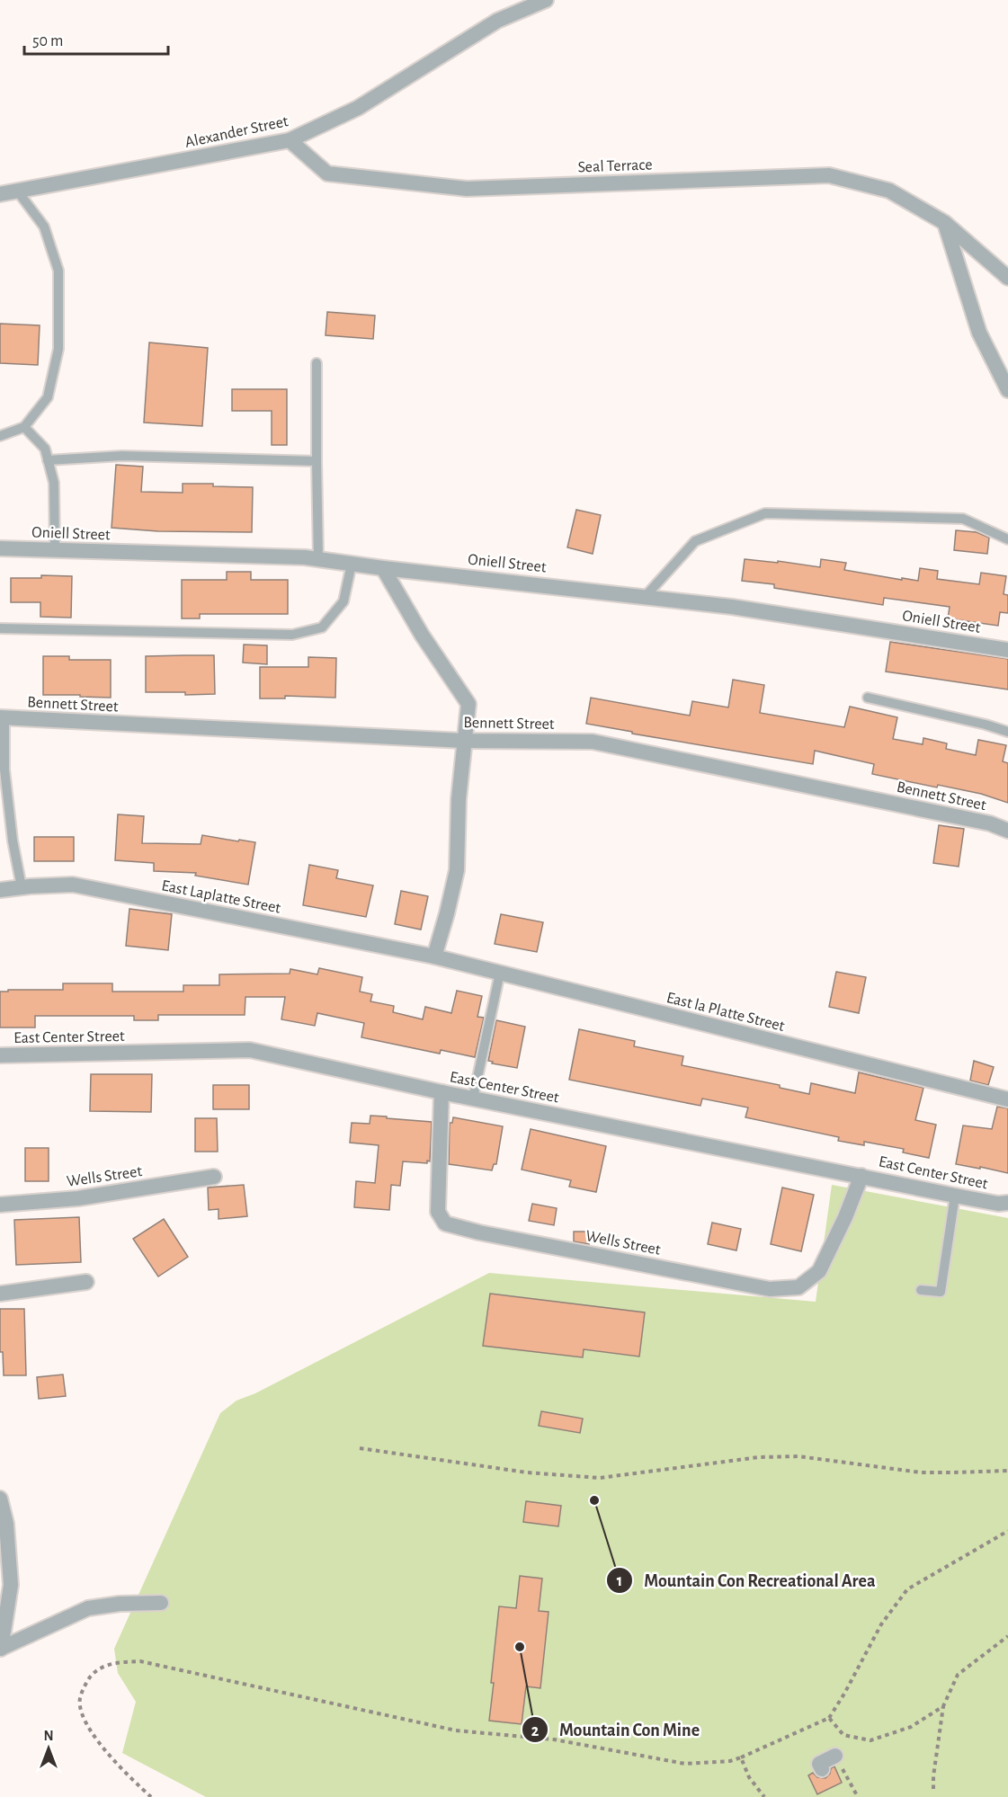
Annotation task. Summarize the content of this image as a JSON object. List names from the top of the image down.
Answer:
{
  "streets": {
    "street": [
      "Alexander Street",
      "Seal Terrace",
      "Oniell Street",
      "Bennett Street",
      "East Laplatte Street",
      "East la Platte Street",
      "East Center Street",
      "Wells Street"
    ]
  },
  "crossings": [
    ["Alexander Street", "Seal Terrace"],
    ["East Laplatte Street", "East la Platte Street"],
    ["East Center Street", "Wells Street"]
  ],
  "places": ["Mountain Con Recreational Area", "Mountain Con Mine"],
  "scale_bar": "50 m",
  "north": "top"
}
